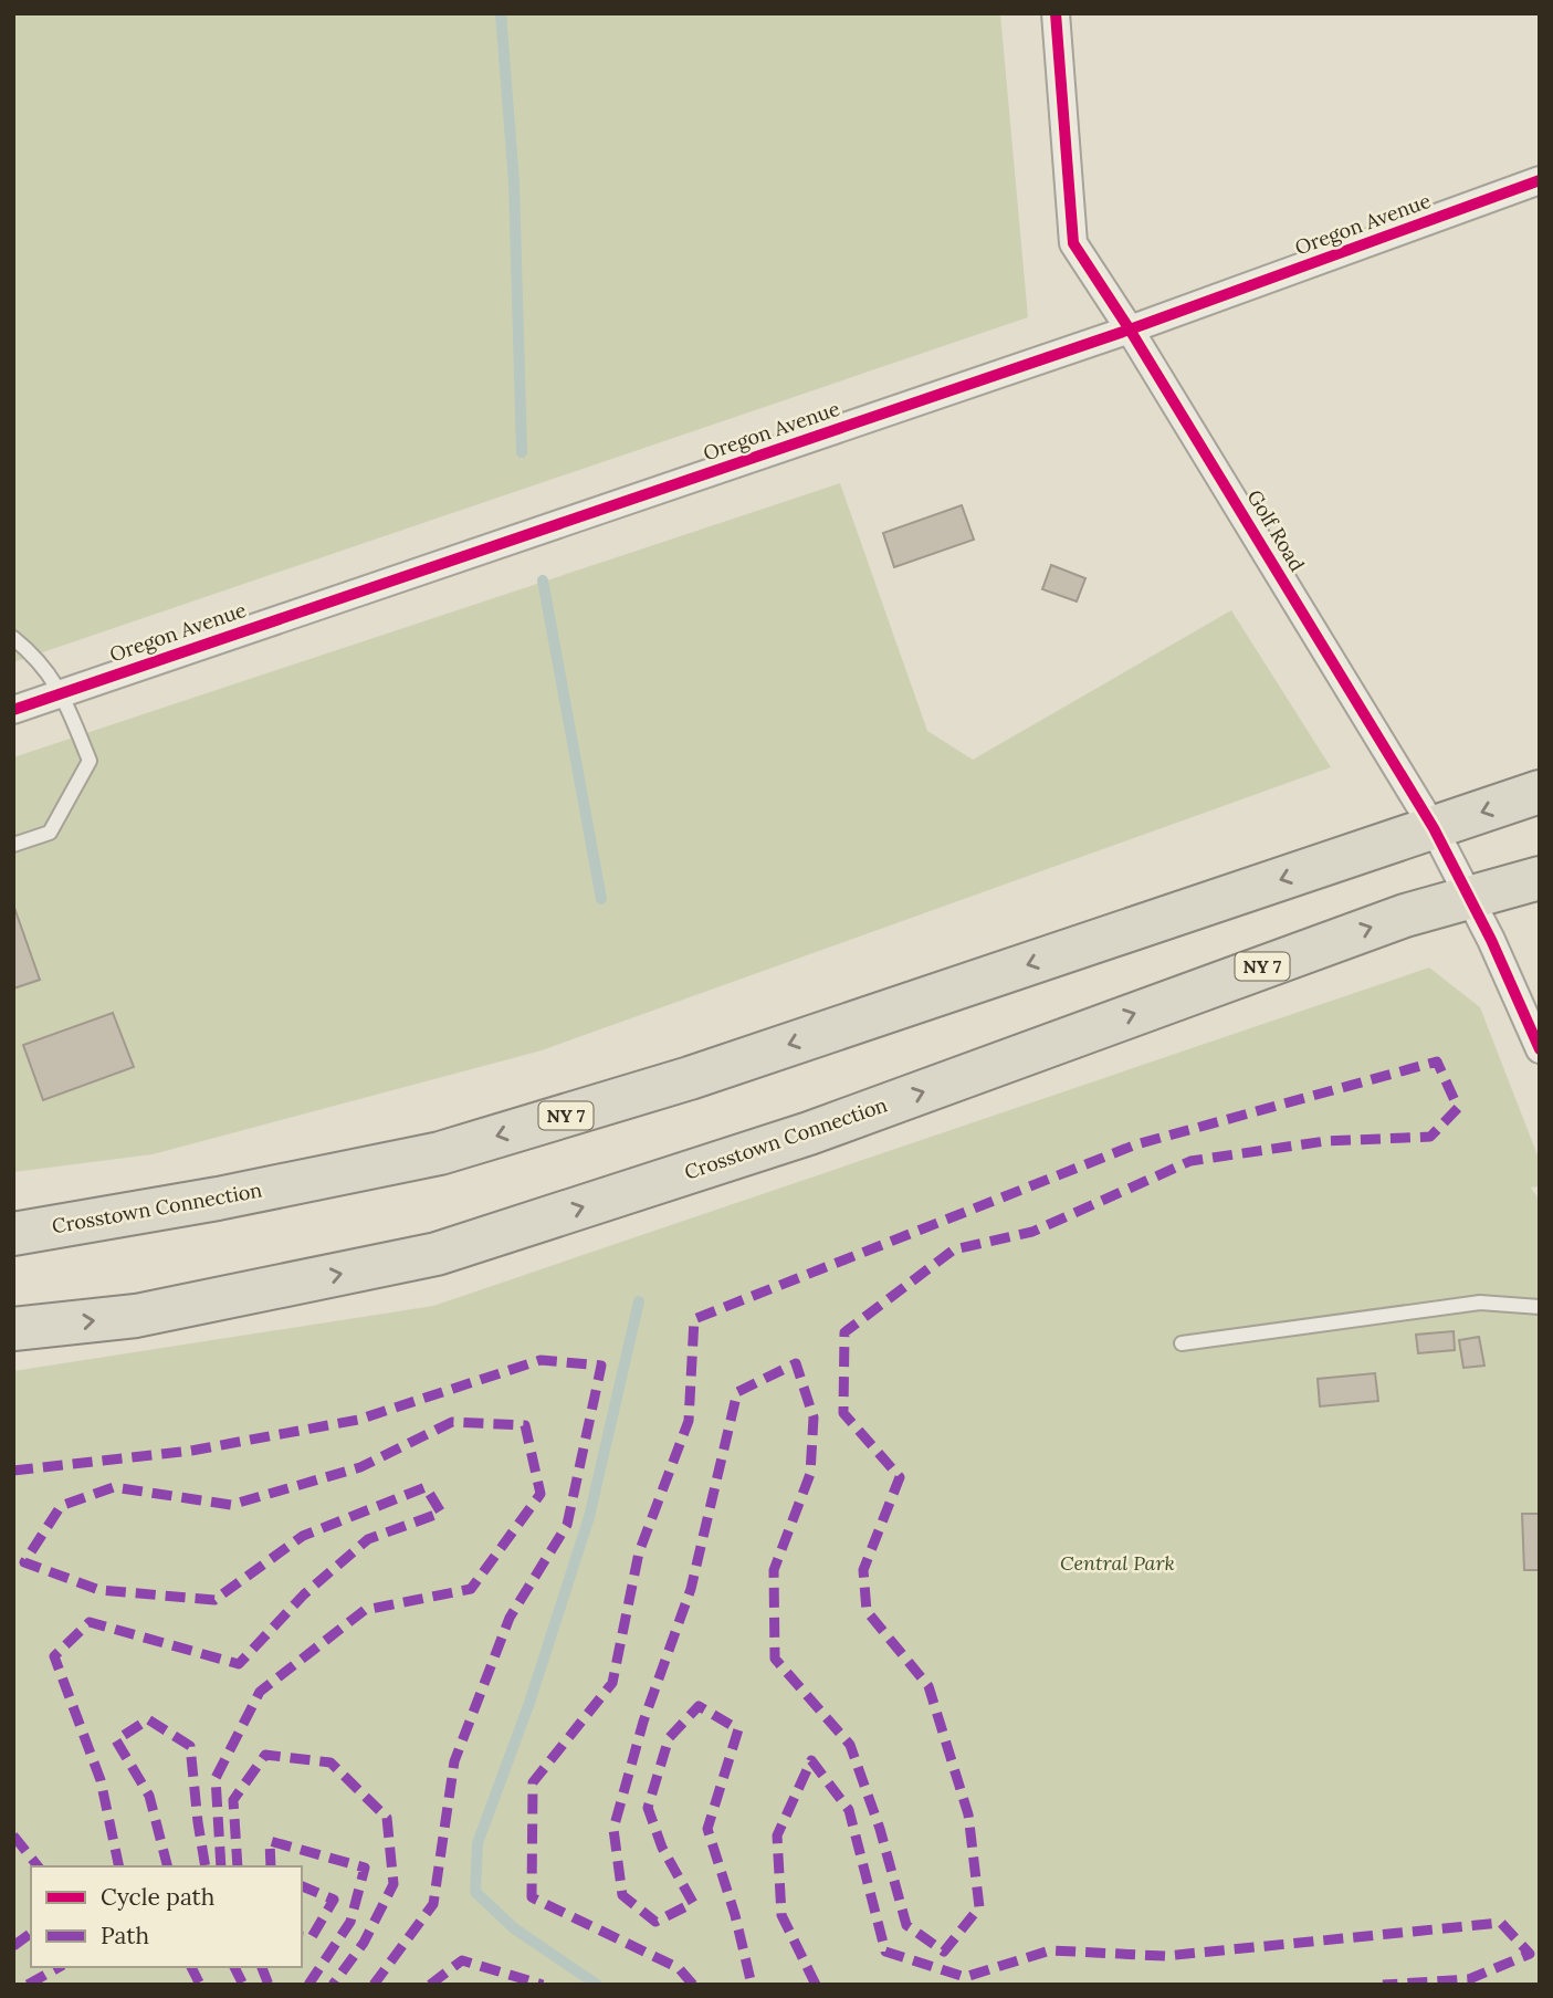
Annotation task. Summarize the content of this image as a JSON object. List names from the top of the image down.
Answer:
{
  "streets": {
    "highway": ["NY 7", "Crosstown Connection"],
    "street": ["Oregon Avenue", "Golf Road"]
  },
  "crossings": [
    ["Oregon Avenue", "Golf Road"],
    ["Golf Road", "Crosstown Connection"]
  ],
  "parks": ["Central Park"],
  "legend": ["Cycle path", "Path"]
}
